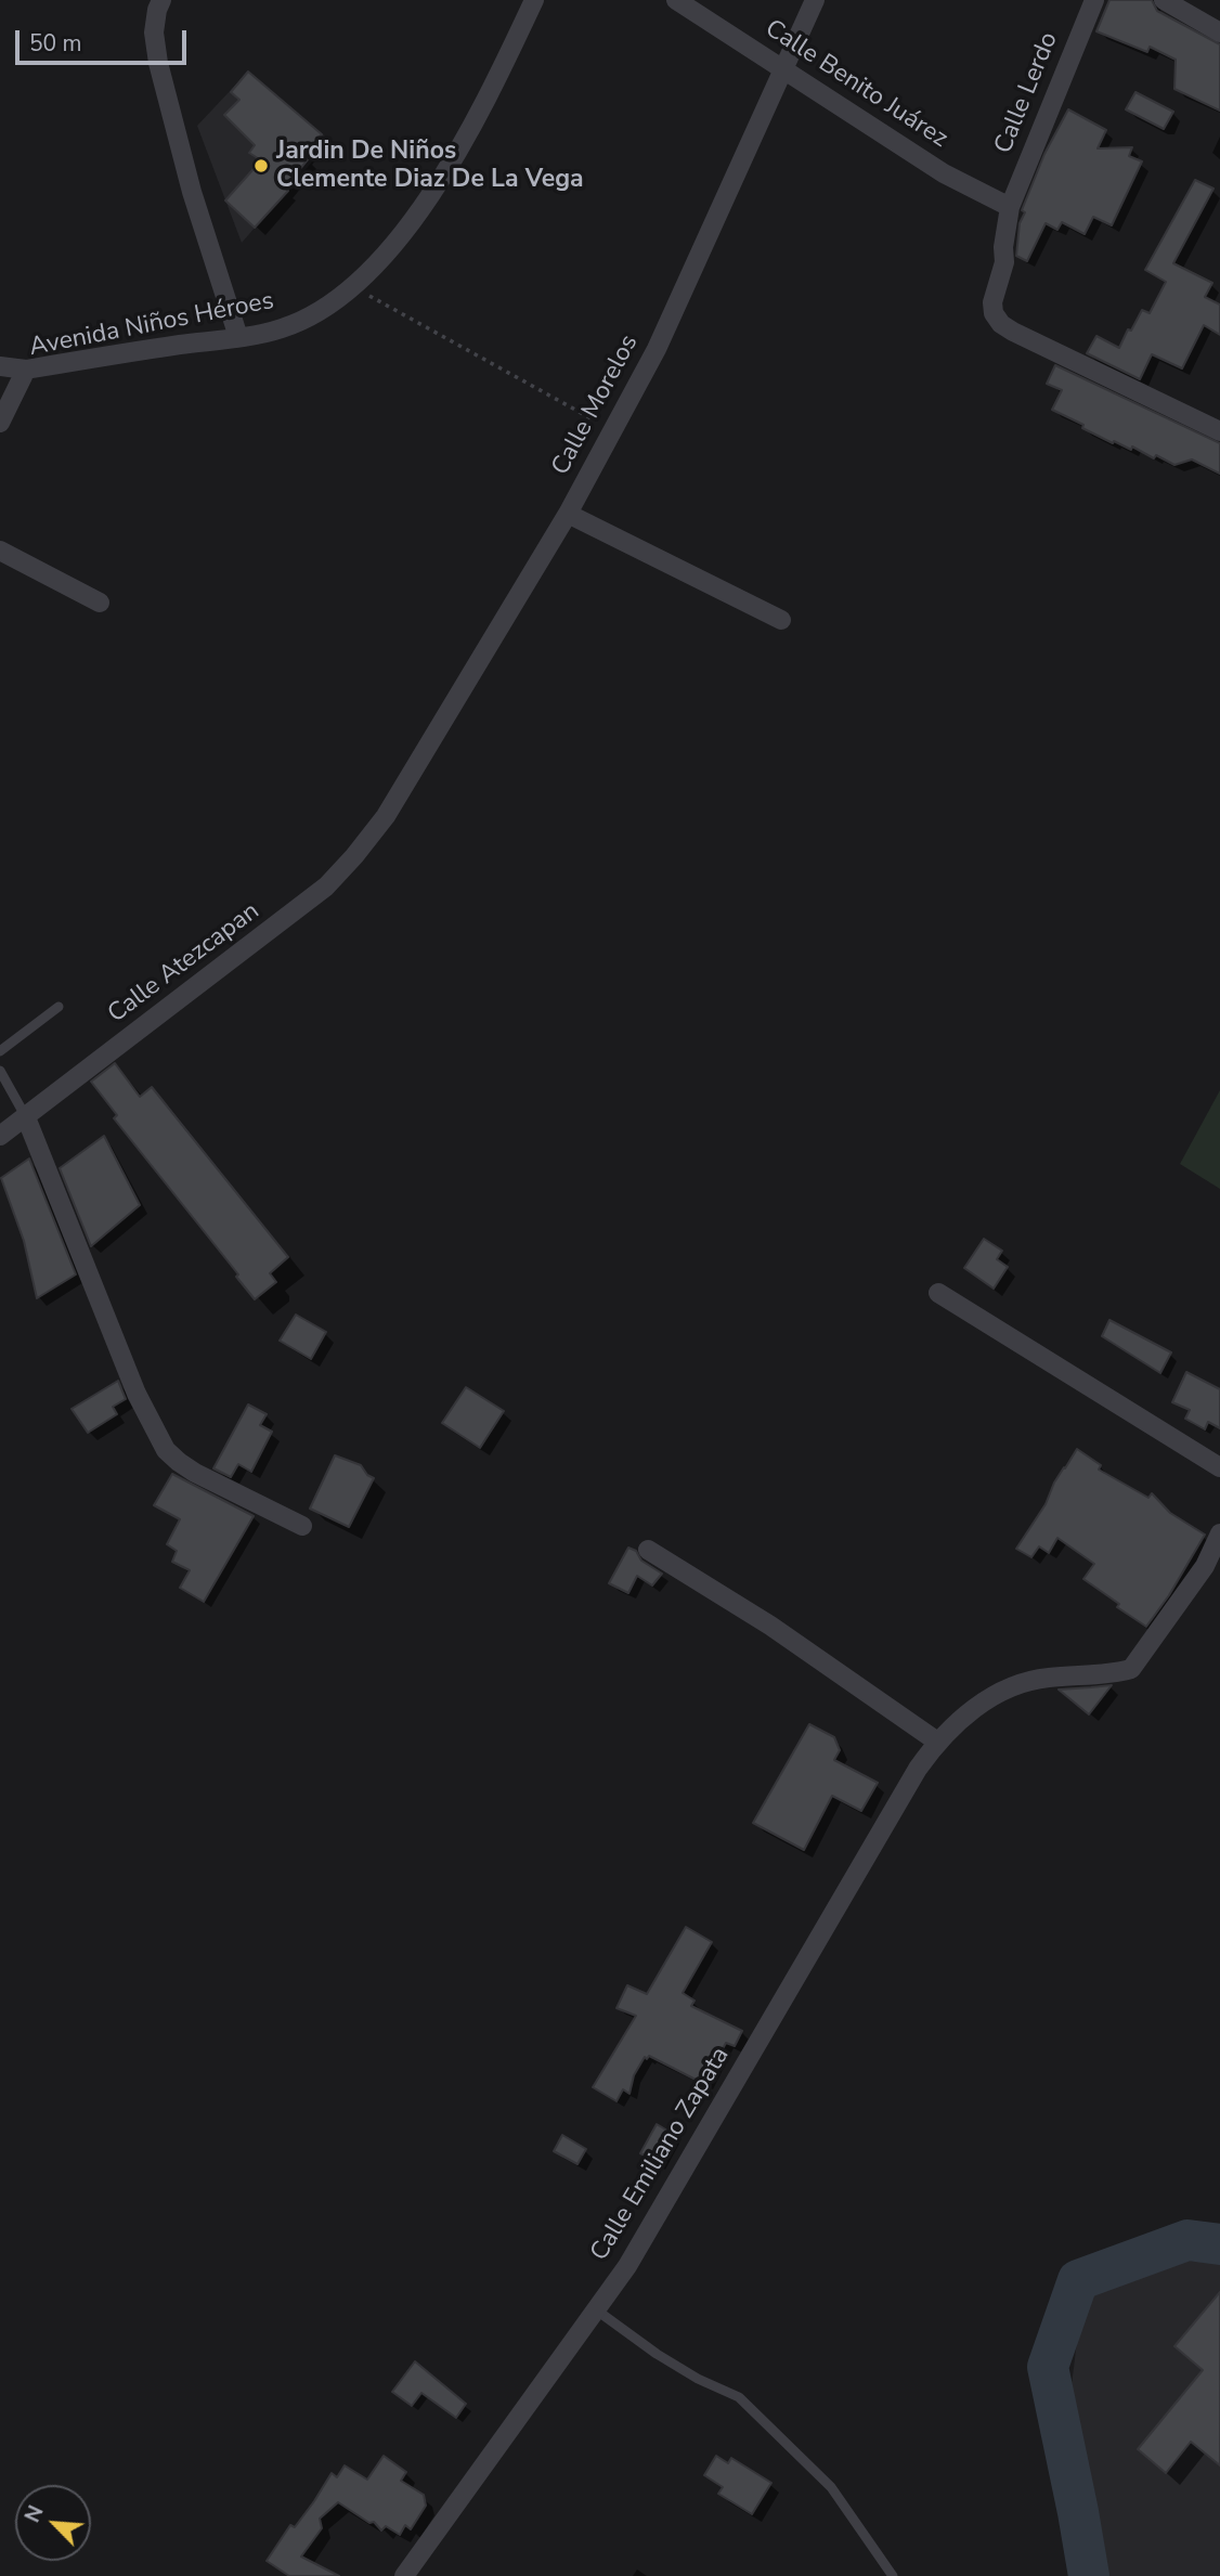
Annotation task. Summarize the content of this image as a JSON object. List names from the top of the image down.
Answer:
{
  "streets": {
    "street": [
      "Calle Benito Juárez",
      "Calle Lerdo",
      "Avenida Niños Héroes",
      "Calle Morelos",
      "Calle Atezcapan",
      "Calle Emiliano Zapata"
    ]
  },
  "crossings": [
    ["Calle Benito Juárez", "Calle Lerdo"],
    ["Calle Benito Juárez", "Calle Morelos"],
    ["Calle Morelos", "Calle Atezcapan"]
  ],
  "places": ["Jardin De Niños Clemente Diaz De La Vega"],
  "scale_bar": "50 m",
  "north": "top left"
}
